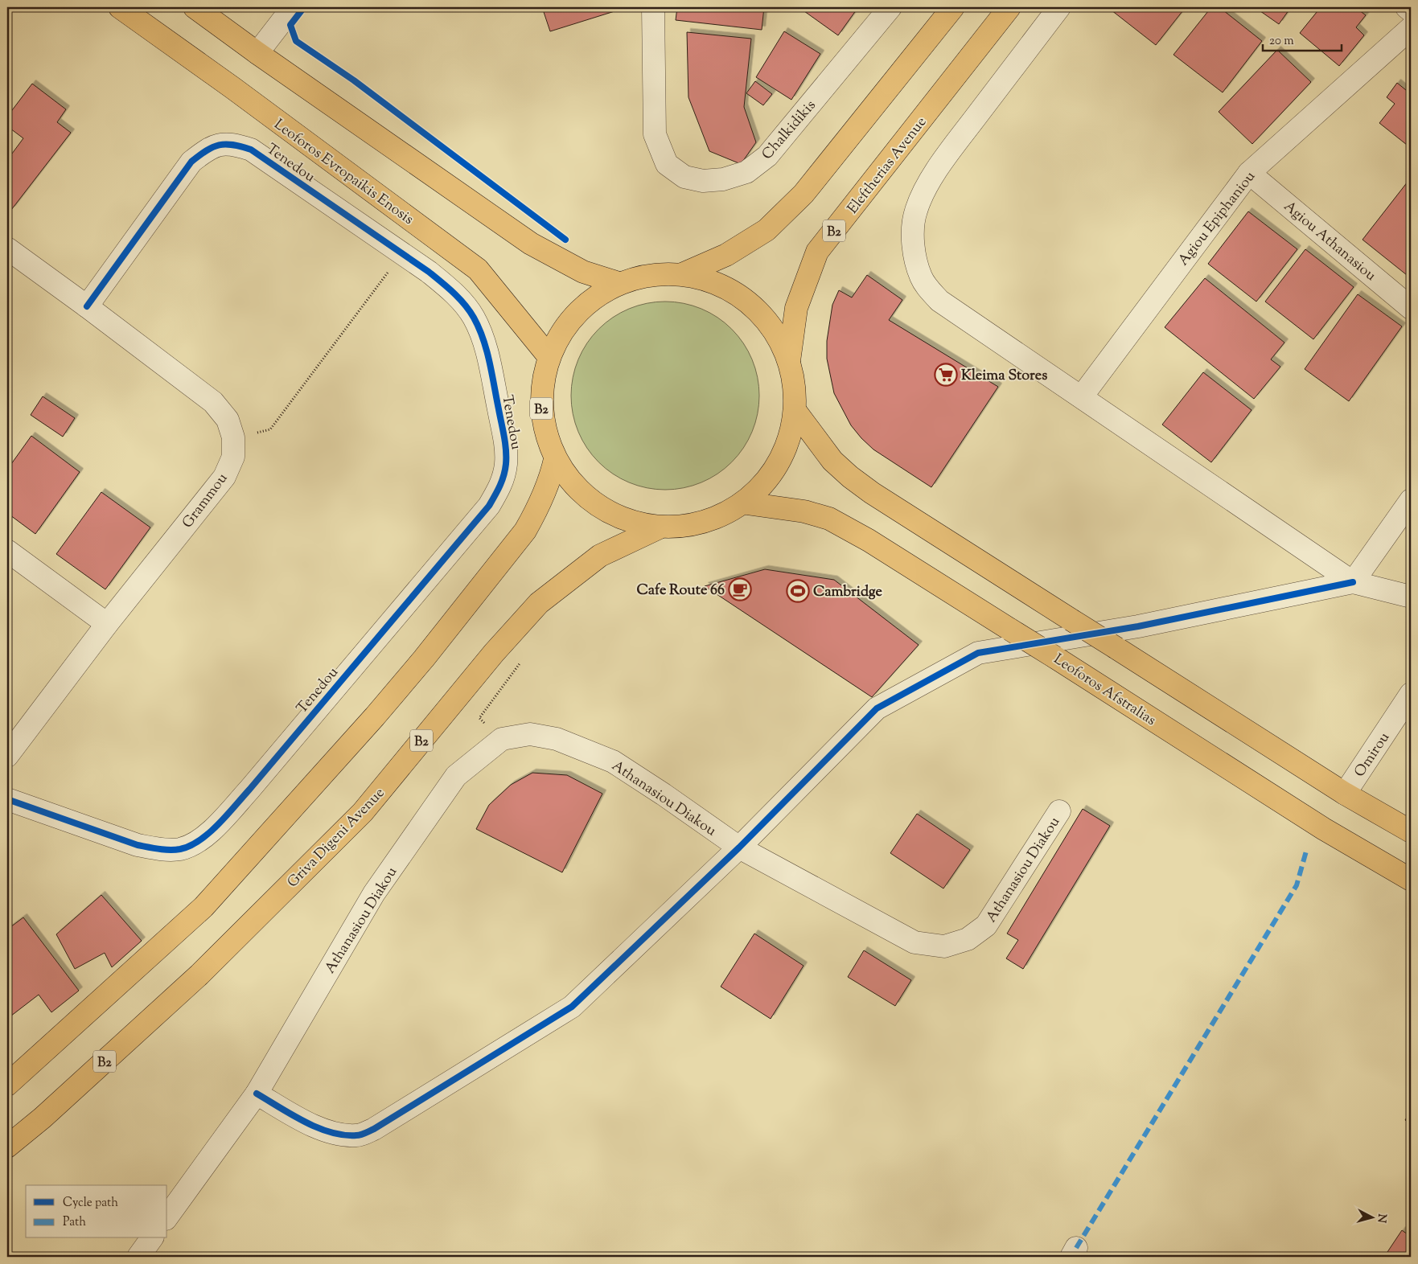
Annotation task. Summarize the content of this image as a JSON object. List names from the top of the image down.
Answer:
{
  "streets": {
    "main road": [
      "Eleftherias Avenue",
      "Leoforos Evropaikis Enosis",
      "B2",
      "Leoforos Afstralias",
      "Griva Digeni Avenue"
    ],
    "street": [
      "Chalkidikis",
      "Tenedou",
      "Agiou Epiphaniou",
      "Agiou Athanasiou",
      "Grammou",
      "Omirou",
      "Athanasiou Diakou"
    ]
  },
  "crossings": [
    ["Tenedou", "Grammou"],
    ["Eleftherias Avenue", "B2"],
    ["Leoforos Evropaikis Enosis", "B2"],
    ["Agiou Epiphaniou", "Agiou Athanasiou"],
    ["B2", "Leoforos Afstralias"],
    ["B2", "Griva Digeni Avenue"]
  ],
  "places": {
    "supermarket": ["Kleima Stores"],
    "cafe": ["Cafe Route 66"],
    "sports": ["Cambridge"]
  },
  "legend": ["Cycle path", "Path"],
  "scale_bar": "20 m",
  "north": "right"
}
